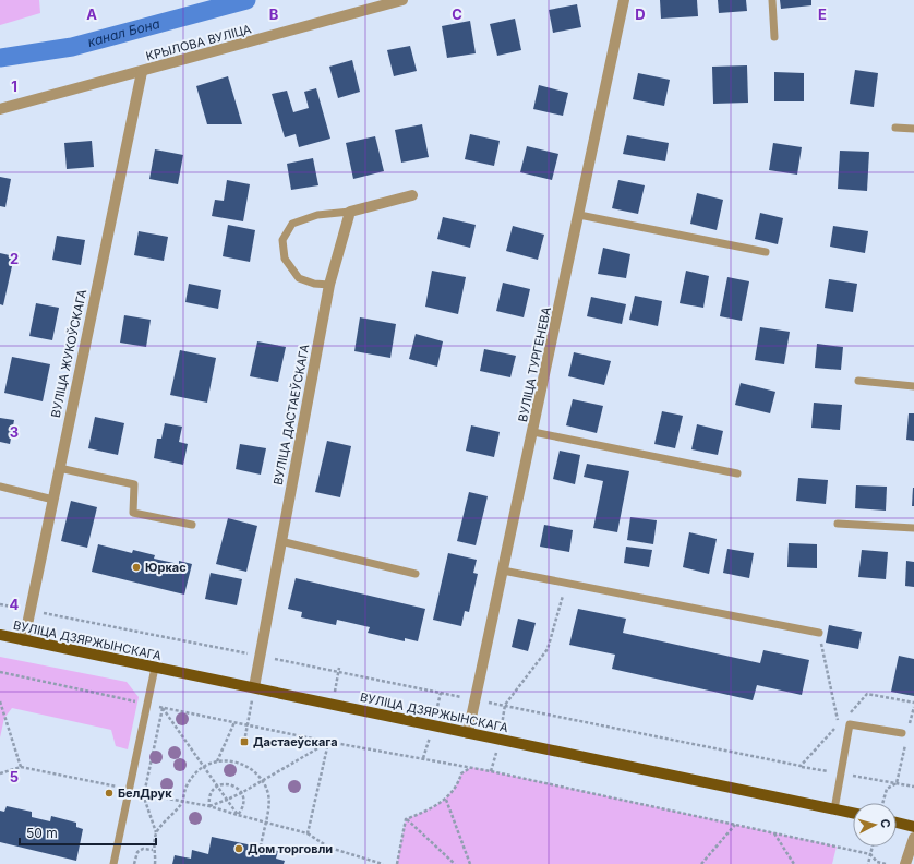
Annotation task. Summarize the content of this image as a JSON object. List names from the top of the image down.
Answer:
{
  "streets": {
    "main road": ["ВУЛІЦА ДЗЯРЖЫНСКАГА"],
    "street": [
      "КРЫЛОВА ВУЛІЦА",
      "ВУЛІЦА ЖУКОЎСКАГА",
      "ВУЛІЦА ТУРГЕНЕВА",
      "ВУЛІЦА ДАСТАЕЎСКАГА"
    ]
  },
  "crossings": [
    ["КРЫЛОВА ВУЛІЦА", "ВУЛІЦА ЖУКОЎСКАГА"],
    ["ВУЛІЦА ЖУКОЎСКАГА", "ВУЛІЦА ДЗЯРЖЫНСКАГА"],
    ["ВУЛІЦА ТУРГЕНЕВА", "ВУЛІЦА ДЗЯРЖЫНСКАГА"],
    ["ВУЛІЦА ДАСТАЕЎСКАГА", "ВУЛІЦА ДЗЯРЖЫНСКАГА"]
  ],
  "water": ["канал Бона"],
  "places": {
    "other": ["Юркас", "БелДрук", "Дом торговли"],
    "transit": ["Дастаеўскага"]
  },
  "scale_bar": "50 m",
  "north": "right",
  "grid": {
    "columns": [
      "A",
      "B",
      "C",
      "D",
      "E"
    ],
    "rows": [
      "1",
      "2",
      "3",
      "4",
      "5"
    ]
  }
}
